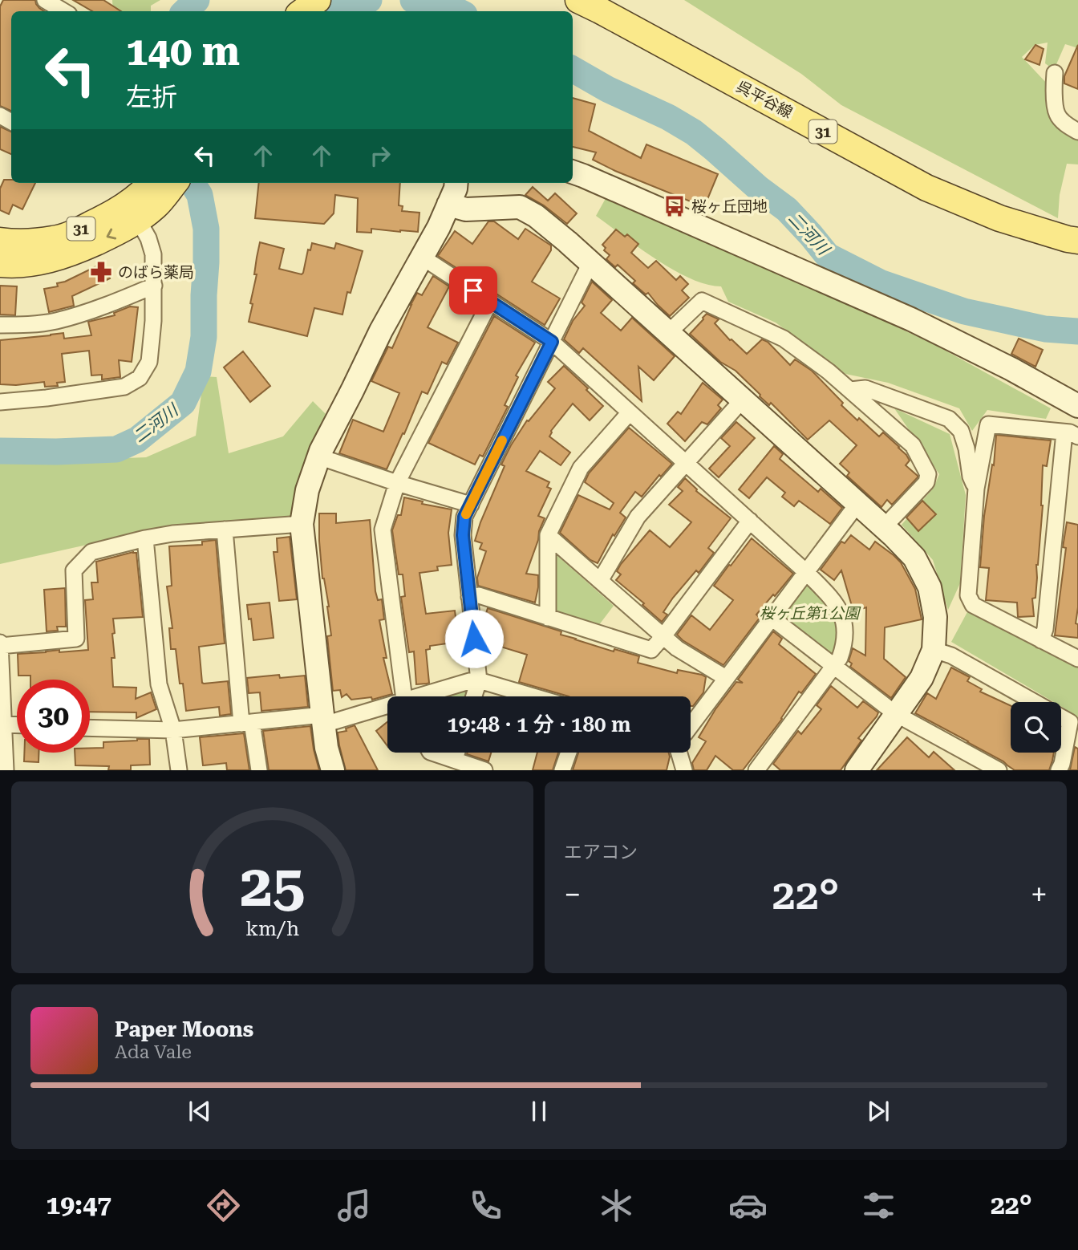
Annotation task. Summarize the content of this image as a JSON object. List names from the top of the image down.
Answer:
{
  "streets": {
    "main road": ["呉平谷線", "31"]
  },
  "water": ["二河川"],
  "parks": ["桜ヶ丘第1公園"],
  "places": {
    "bus stop": ["桜ヶ丘団地"],
    "pharmacy": ["のばら薬局"]
  },
  "page": {
    "turn": ["140 m", "左折"],
    "limit": "30",
    "trip": "19:48 · 1 分 · 180 m",
    "tile": "エアコン",
    "heat": ["−", "22°", "+"],
    "song": ["Paper Moons", "Ada Vale"],
    "tabs": ["19:47", "22°"],
    "gauge": ["25", "km/h"]
  }
}
